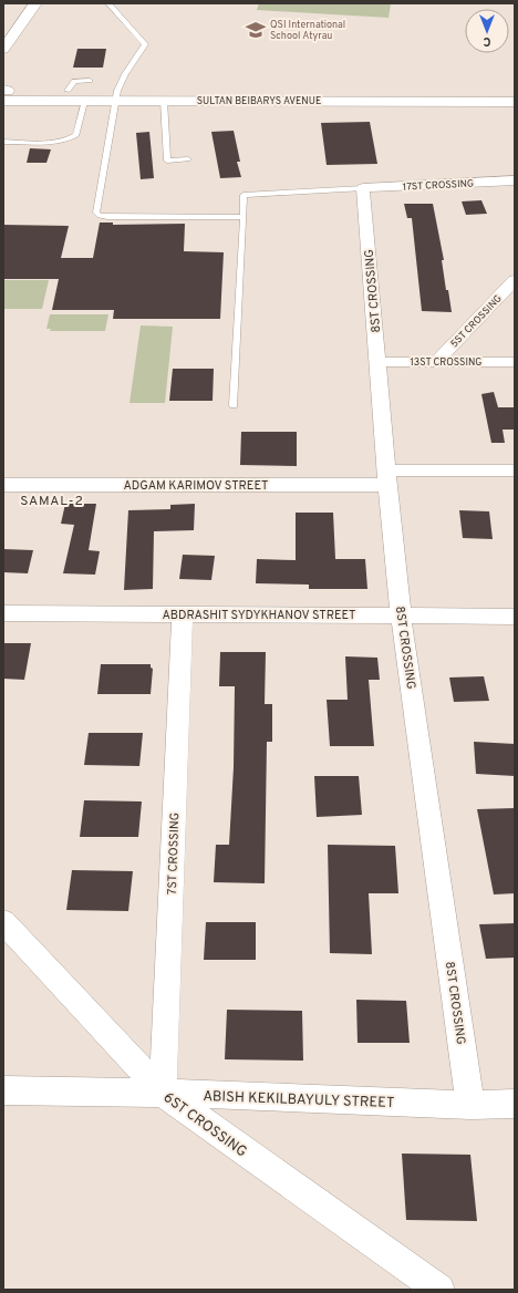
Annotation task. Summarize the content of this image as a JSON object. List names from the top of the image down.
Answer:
{
  "streets": {
    "main road": ["SULTAN BEIBARYS AVENUE"],
    "street": [
      "17ST CROSSING",
      "8ST CROSSING",
      "5ST CROSSING",
      "13ST CROSSING",
      "ADGAM KARIMOV STREET",
      "ABDRASHIT SYDYKHANOV STREET",
      "7ST CROSSING",
      "ABISH KEKILBAYULY STREET",
      "6ST CROSSING"
    ]
  },
  "crossings": [
    ["17ST CROSSING", "8ST CROSSING"],
    ["8ST CROSSING", "13ST CROSSING"],
    ["8ST CROSSING", "ADGAM KARIMOV STREET"],
    ["8ST CROSSING", "ABDRASHIT SYDYKHANOV STREET"],
    ["8ST CROSSING", "ABISH KEKILBAYULY STREET"],
    ["5ST CROSSING", "13ST CROSSING"],
    ["ABDRASHIT SYDYKHANOV STREET", "7ST CROSSING"],
    ["7ST CROSSING", "ABISH KEKILBAYULY STREET"],
    ["7ST CROSSING", "6ST CROSSING"],
    ["ABISH KEKILBAYULY STREET", "6ST CROSSING"]
  ],
  "districts": ["SAMAL-2"],
  "places": {
    "school or university": ["QSI International School Atyrau"]
  },
  "north": "bottom"
}
